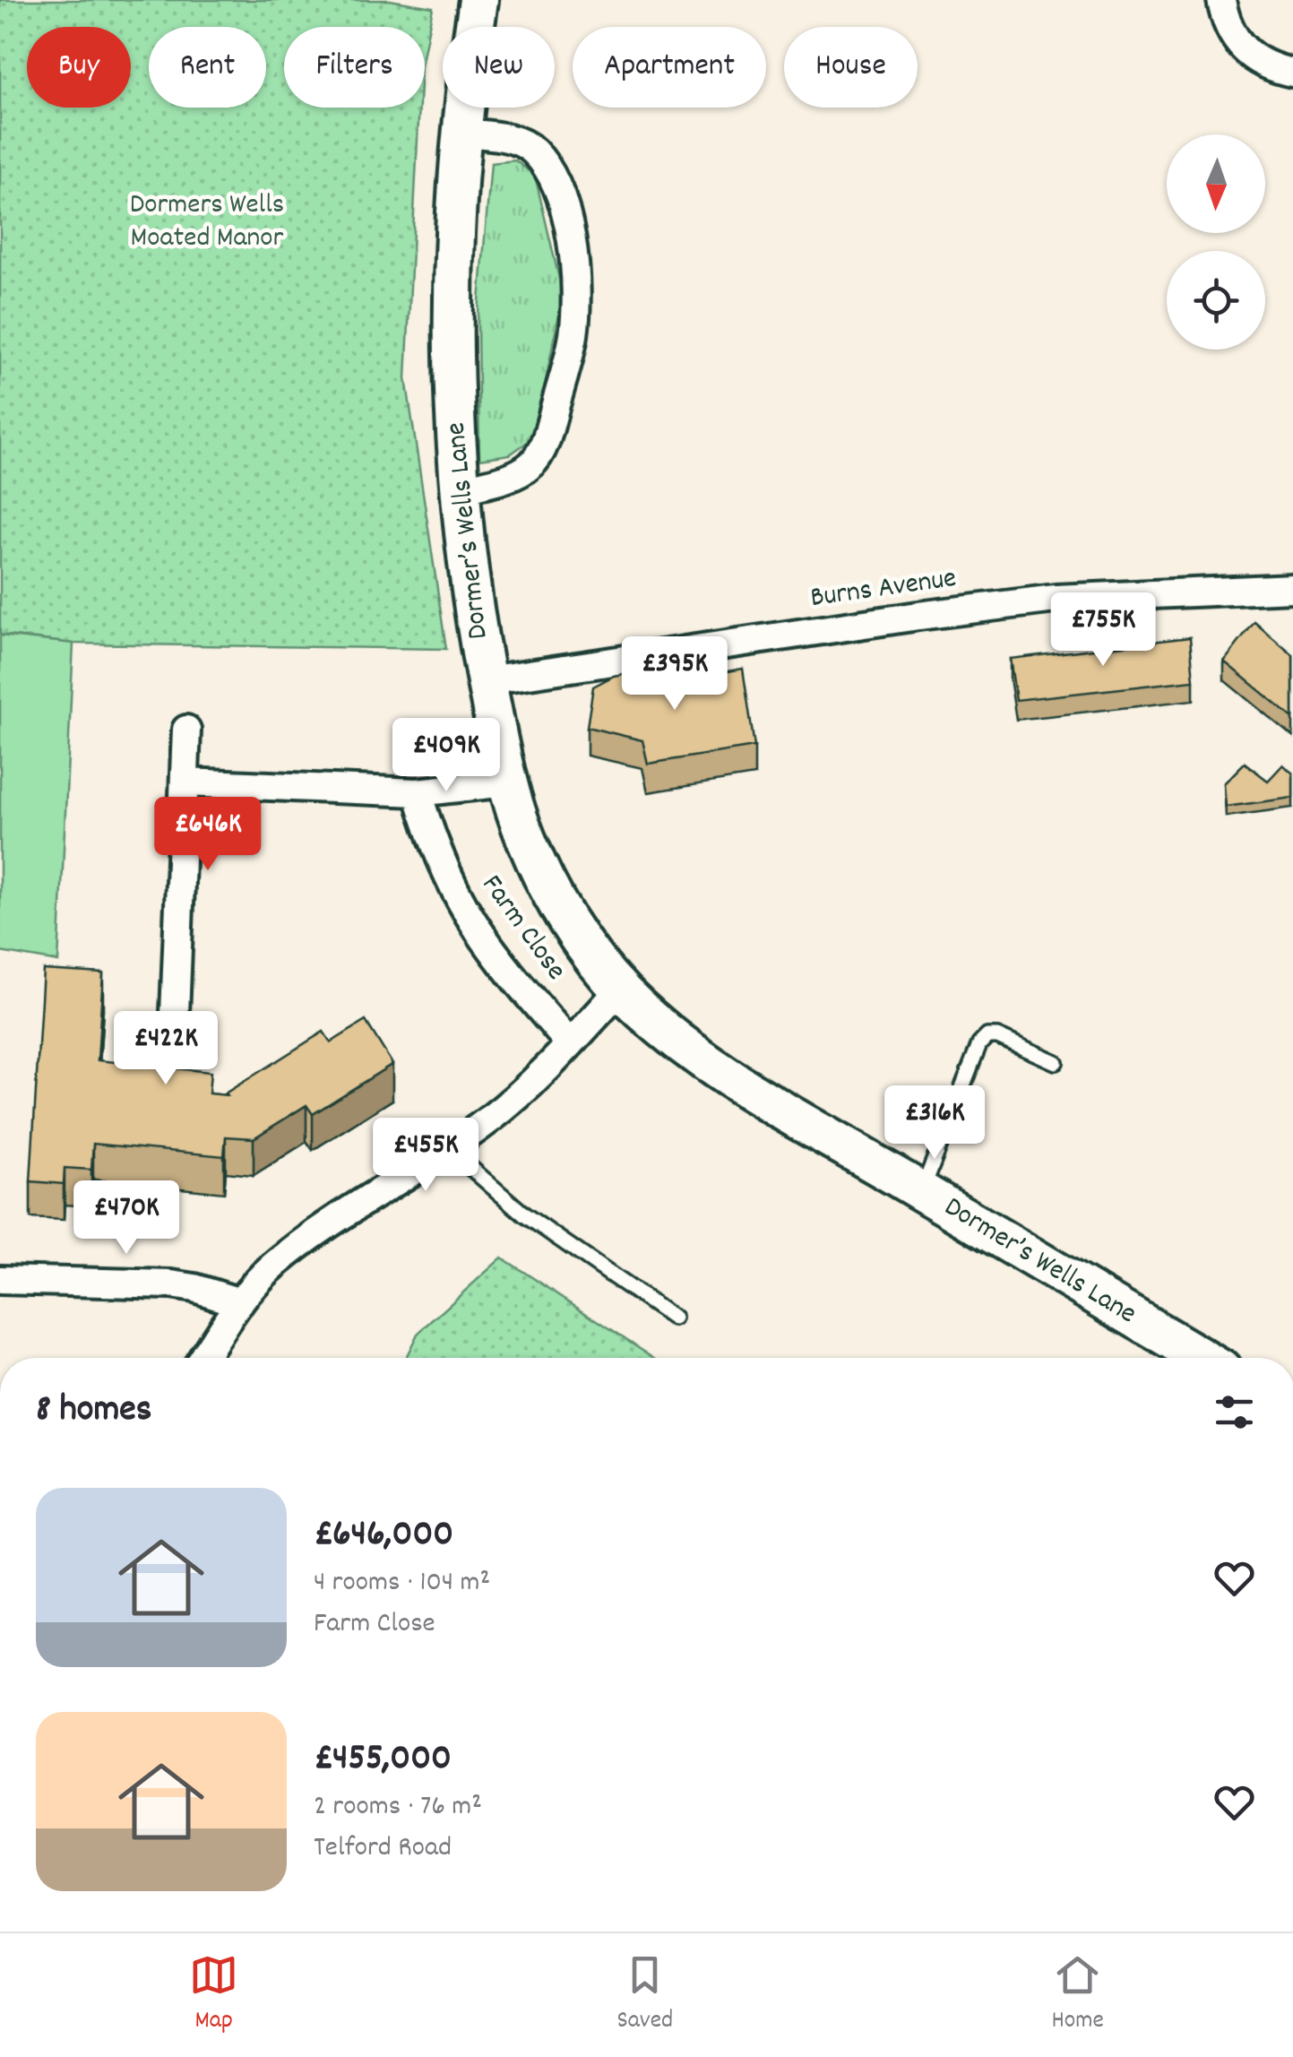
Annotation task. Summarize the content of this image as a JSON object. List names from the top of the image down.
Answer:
{
  "streets": {
    "street": ["Dormer’s Wells Lane", "Burns Avenue", "Farm Close"]
  },
  "crossings": [
    ["Dormer’s Wells Lane", "Burns Avenue"]
  ],
  "parks": ["Dormers Wells Moated Manor"],
  "north": "bottom",
  "page": {
    "chip": [
      "Buy",
      "Rent",
      "Filters",
      "New",
      "Apartment",
      "House"
    ],
    "price": [
      "£755K",
      "£395K",
      "£409K",
      "£646K",
      "£422K",
      "£316K",
      "£455K",
      "£470K"
    ],
    "heading": "8 homes",
    "list": [
      {
        "name": "£646,000",
        "note": "4 rooms · 104 m² · Farm Close"
      },
      {
        "name": "£455,000",
        "note": "2 rooms · 76 m² · Telford Road"
      }
    ],
    "tabs": ["Map", "Saved", "Home"]
  }
}
